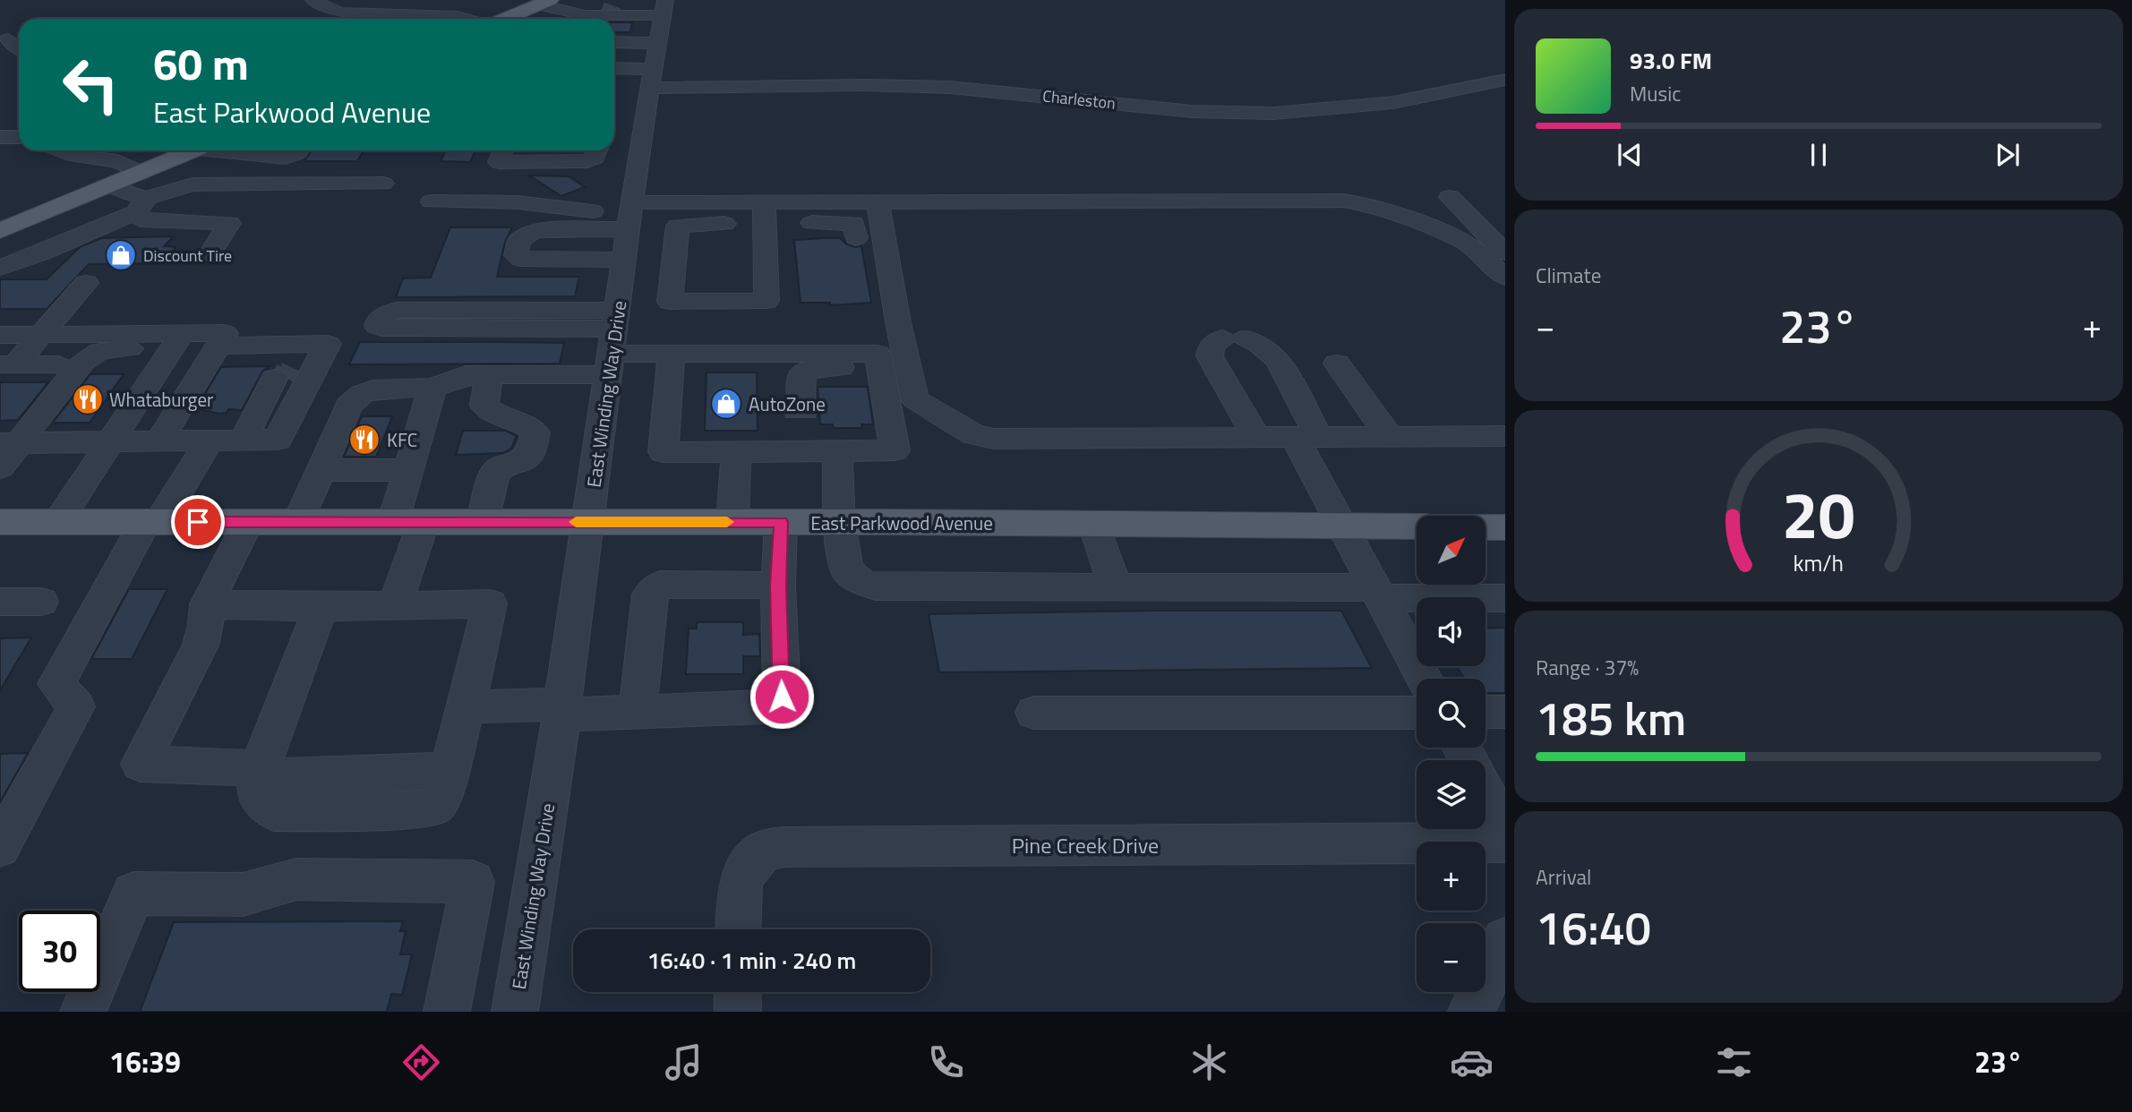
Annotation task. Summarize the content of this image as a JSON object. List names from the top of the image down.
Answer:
{
  "streets": {
    "main road": ["East Parkwood Avenue"],
    "street": ["Charleston", "East Winding Way Drive", "Pine Creek Drive"]
  },
  "crossings": [
    ["Charleston", "East Winding Way Drive"],
    ["East Winding Way Drive", "East Parkwood Avenue"]
  ],
  "places": {
    "shop": ["Discount Tire", "AutoZone"],
    "restaurant": ["Whataburger", "KFC"]
  },
  "north": "top right",
  "page": {
    "turn": ["60 m", "East Parkwood Avenue"],
    "song": ["93.0 FM", "Music"],
    "tile": [
      "Climate",
      ["Range · 37%", "185 km"],
      ["Arrival", "16:40"]
    ],
    "heat": ["−", "23°", "+"],
    "map_buttons": ["+", "−"],
    "limit": "30",
    "trip": "16:40 · 1 min · 240 m",
    "tabs": ["16:39", "23°"],
    "gauge": ["20", "km/h"]
  }
}
